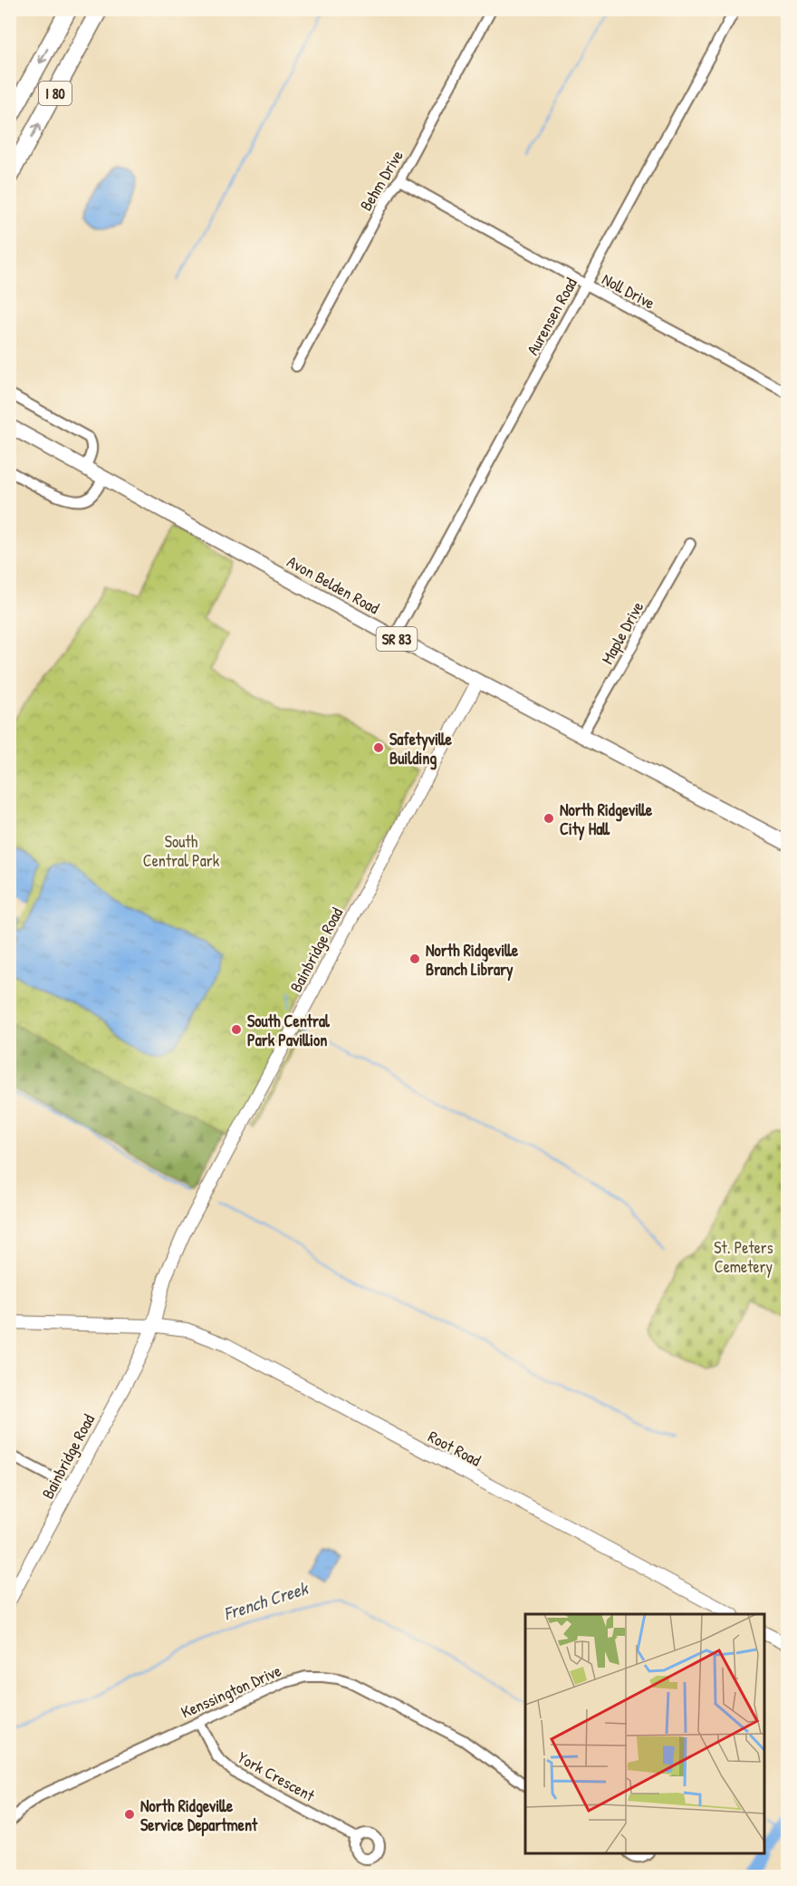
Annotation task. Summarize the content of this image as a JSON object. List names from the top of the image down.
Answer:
{
  "streets": {
    "highway": ["I 80"],
    "main road": ["Avon Belden Road", "SR 83"],
    "street": [
      "Behm Drive",
      "Noll Drive",
      "Aurensen Road",
      "Maple Drive",
      "Bainbridge Road",
      "Root Road",
      "Kenssington Drive",
      "York Crescent"
    ]
  },
  "crossings": [
    ["Behm Drive", "Noll Drive"],
    ["Noll Drive", "Aurensen Road"],
    ["Aurensen Road", "Avon Belden Road"],
    ["Avon Belden Road", "Maple Drive"],
    ["Avon Belden Road", "Bainbridge Road"],
    ["Bainbridge Road", "Root Road"],
    ["Kenssington Drive", "York Crescent"]
  ],
  "water": ["French Creek"],
  "parks": ["South Central Park", "St. Peters Cemetery"],
  "places": [
    "Safetyville Building",
    "North Ridgeville City Hall",
    "North Ridgeville Branch Library",
    "South Central Park Pavillion",
    "North Ridgeville Service Department"
  ]
}
